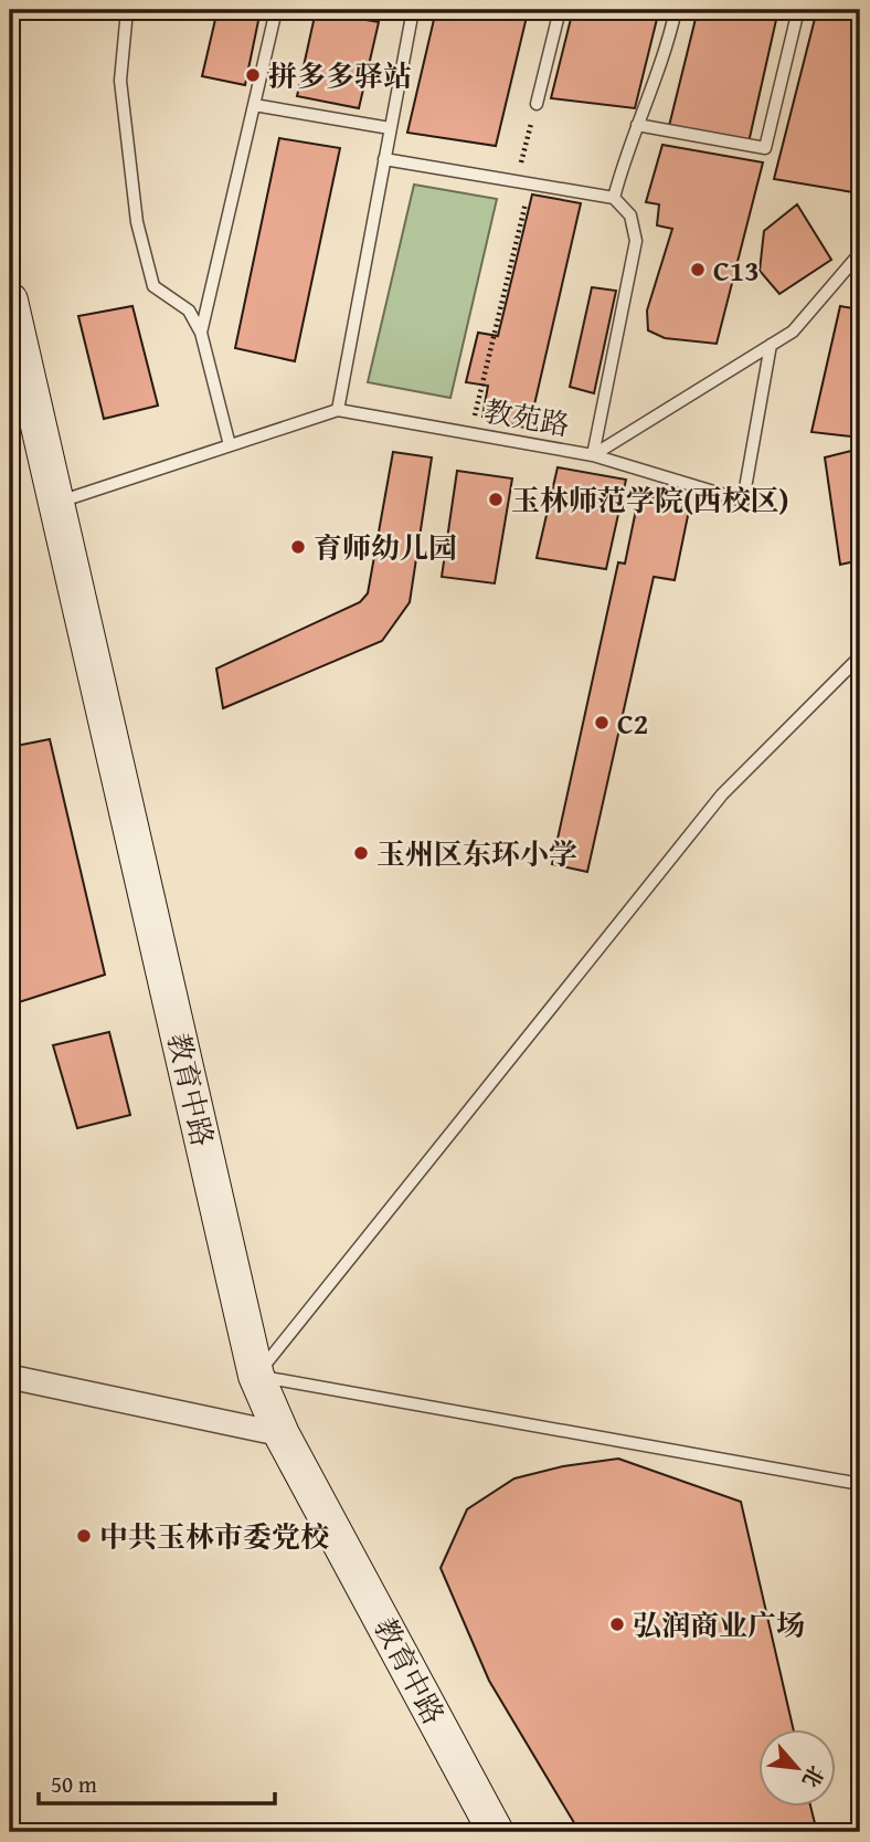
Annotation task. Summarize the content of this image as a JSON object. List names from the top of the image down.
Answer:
{
  "streets": {
    "main road": ["教育中路"],
    "lane": ["教苑路"]
  },
  "crossings": [
    ["教苑路", "教育中路"]
  ],
  "places": [
    "拼多多驿站",
    "C13",
    "玉林师范学院(西校区)",
    "育师幼儿园",
    "C2",
    "玉州区东环小学",
    "中共玉林市委党校",
    "弘润商业广场"
  ],
  "scale_bar": "50 m",
  "north": "bottom right"
}
